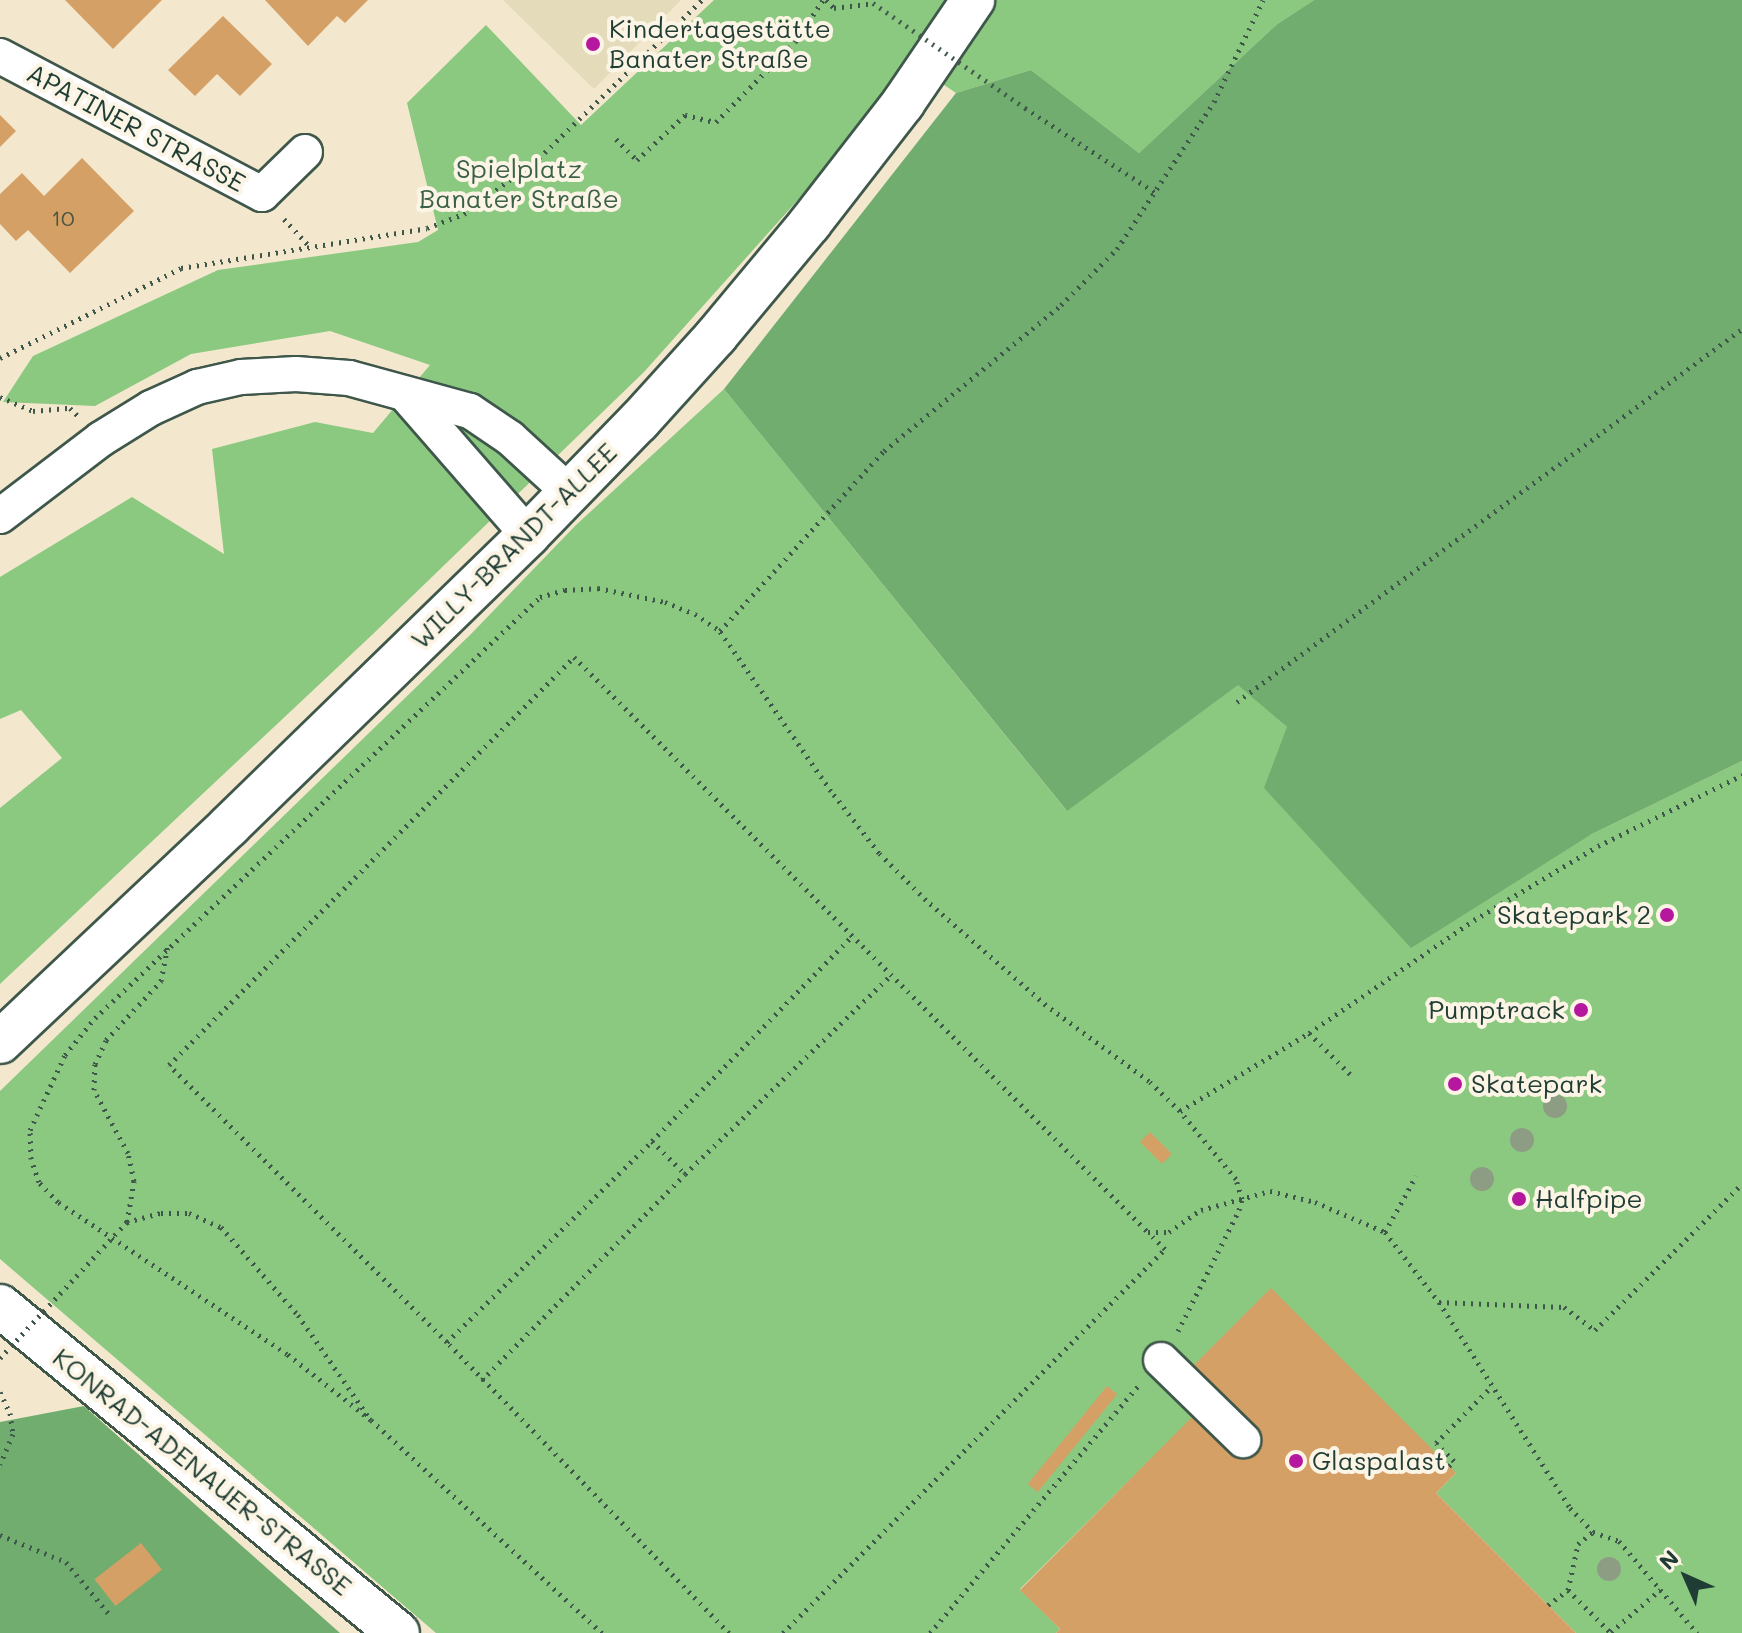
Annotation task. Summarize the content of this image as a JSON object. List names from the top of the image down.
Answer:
{
  "streets": {
    "main road": ["WILLY-BRANDT-ALLEE", "KONRAD-ADENAUER-STRASSE"],
    "street": ["APATINER STRASSE"]
  },
  "parks": ["Spielplatz Banater Straße"],
  "places": [
    "Kindertagestätte Banater Straße",
    "Skatepark 2",
    "Pumptrack",
    "Skatepark",
    "Halfpipe",
    "Glaspalast"
  ],
  "house_numbers": ["10"],
  "north": "top left"
}
